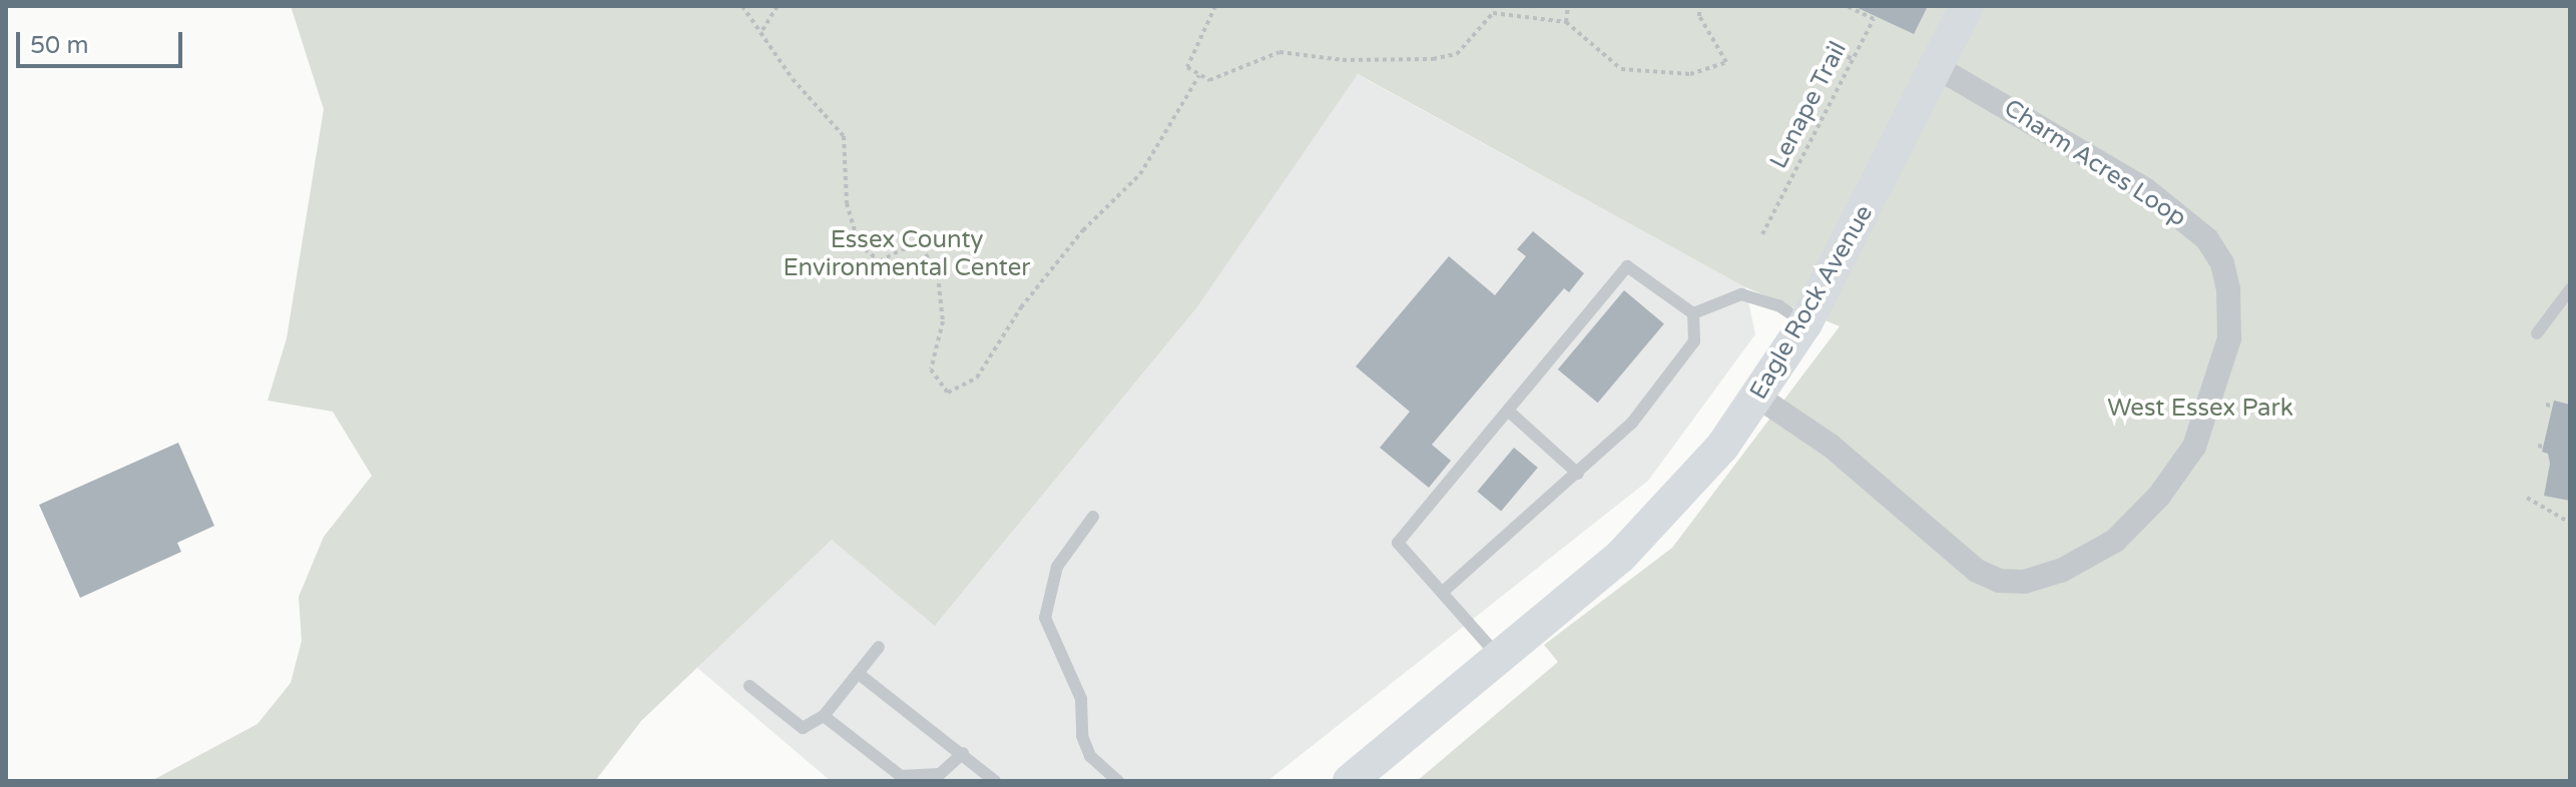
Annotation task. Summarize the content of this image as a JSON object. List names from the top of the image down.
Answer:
{
  "streets": {
    "main road": ["Eagle Rock Avenue"],
    "street": ["Charm Acres Loop"],
    "path": ["Lenape Trail"]
  },
  "crossings": [
    ["Charm Acres Loop", "Eagle Rock Avenue"]
  ],
  "parks": ["Essex County Environmental Center", "West Essex Park"],
  "scale_bar": "50 m"
}
